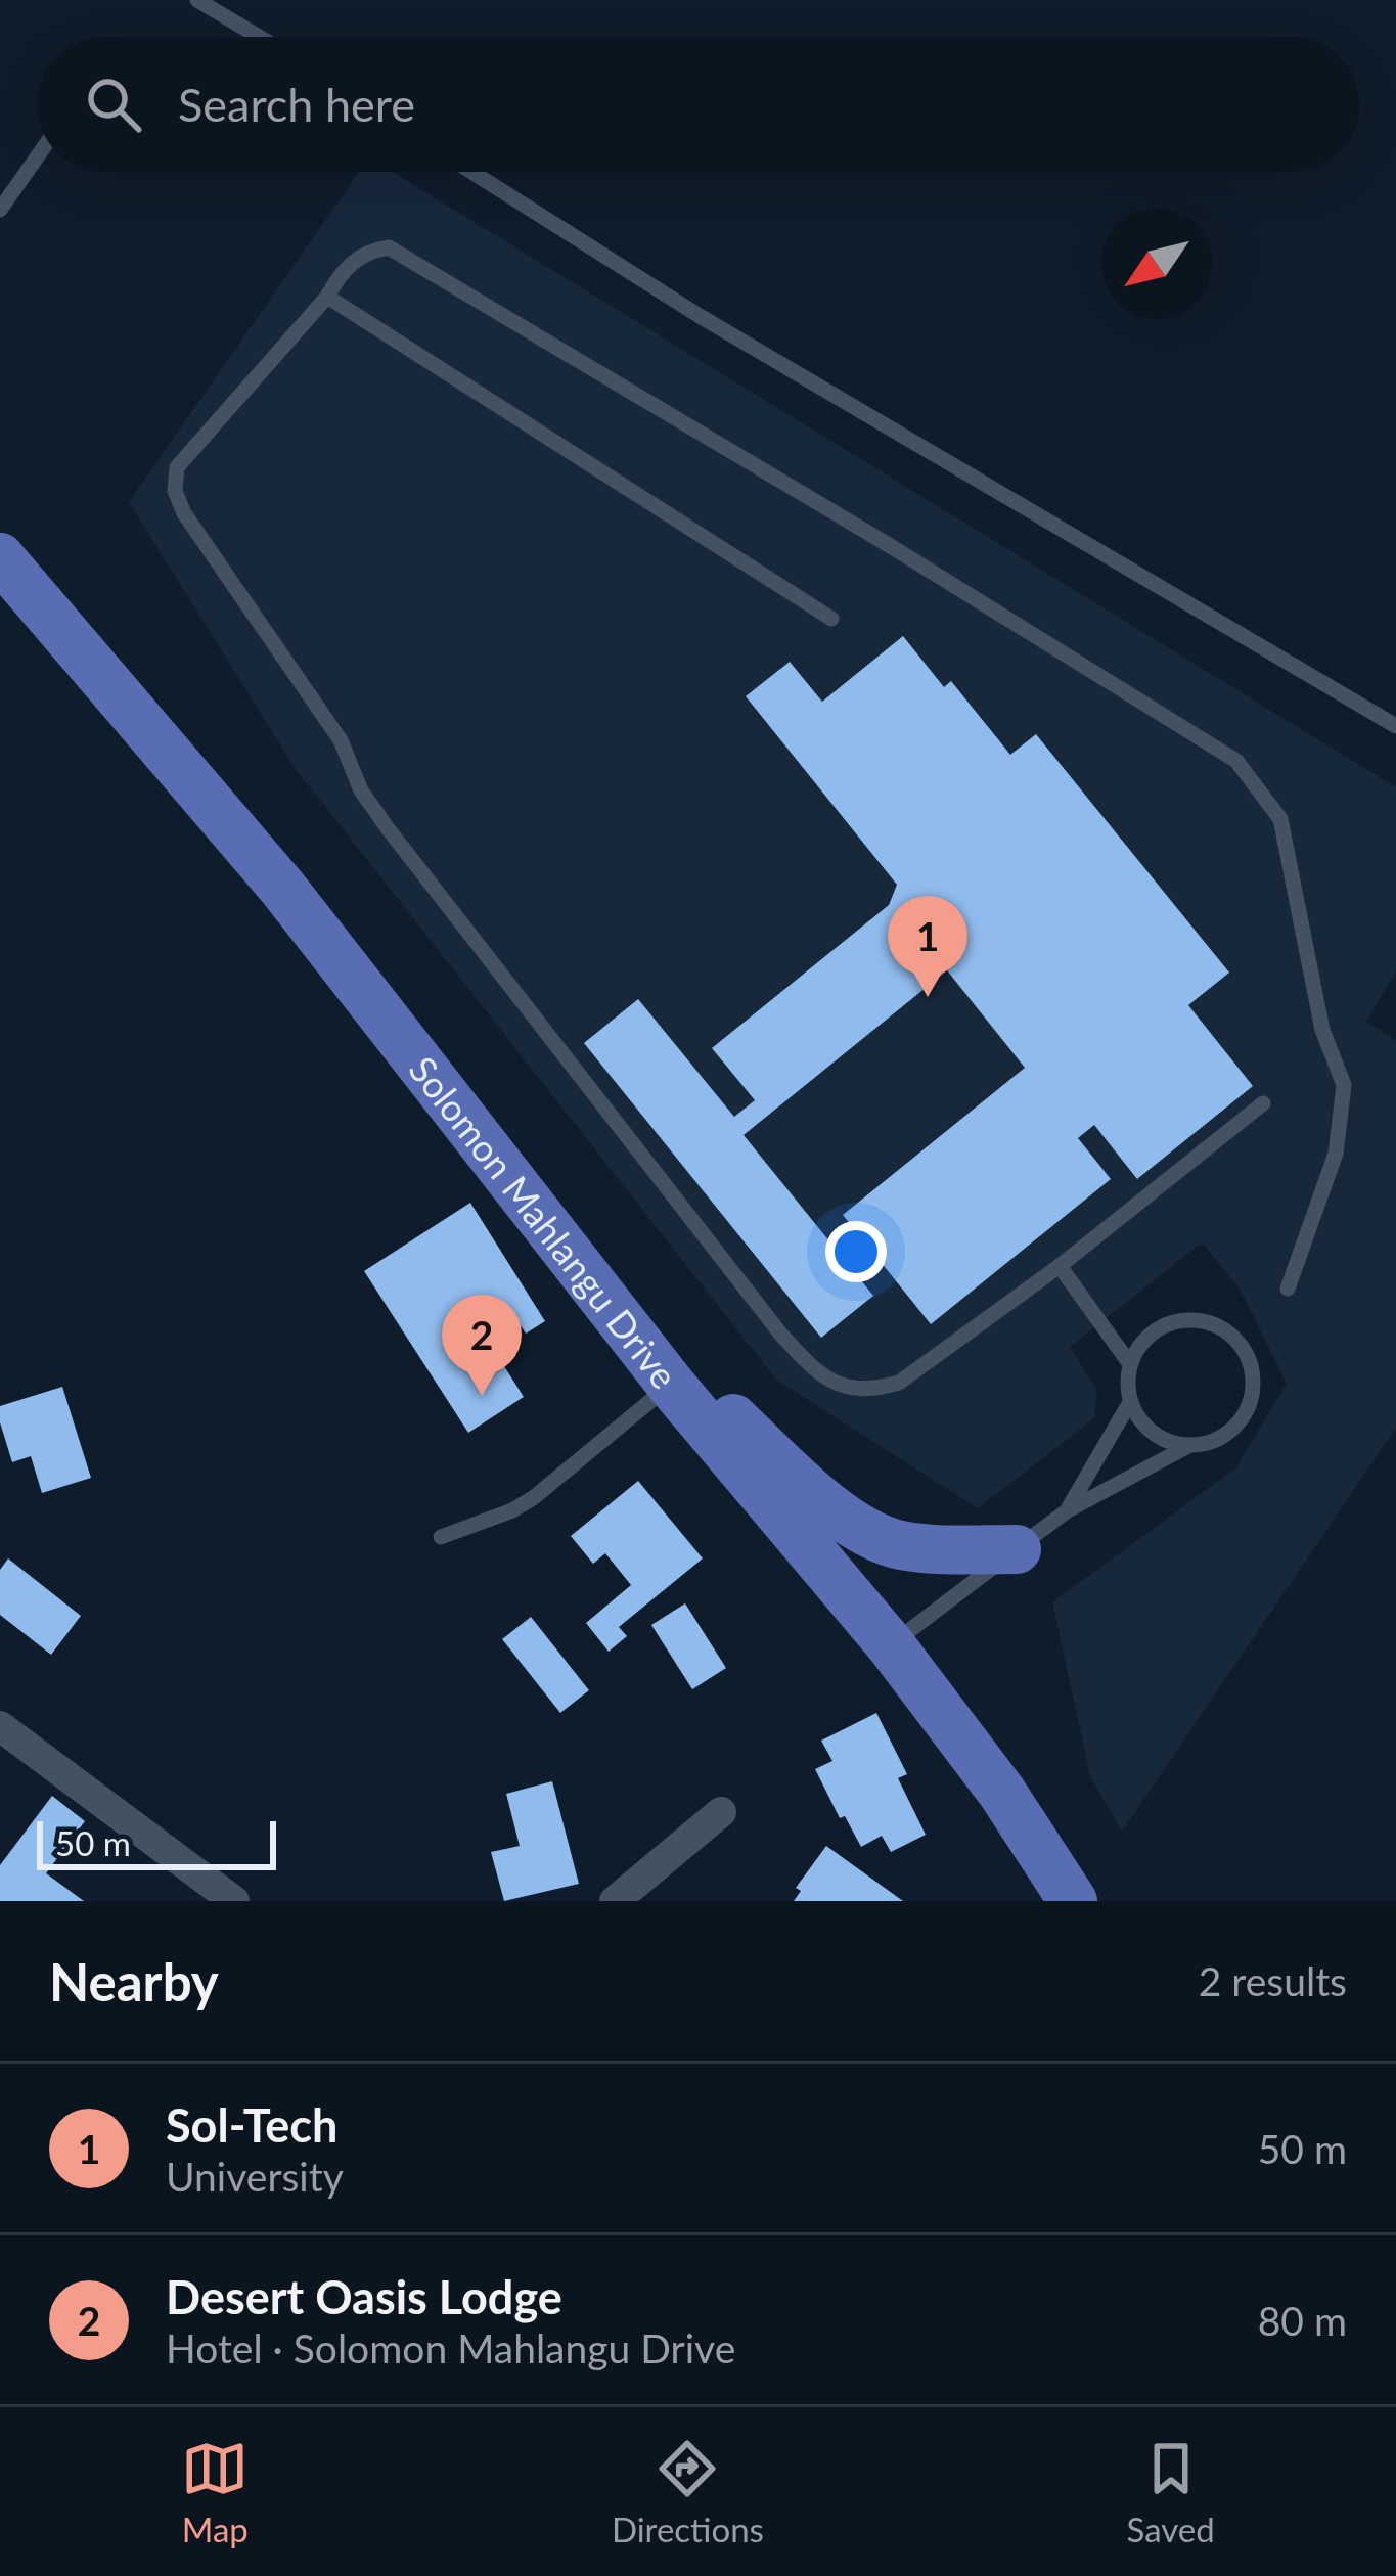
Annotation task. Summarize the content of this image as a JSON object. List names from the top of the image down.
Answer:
{
  "streets": {
    "main road": ["Solomon Mahlangu Drive"]
  },
  "scale_bar": "50 m",
  "north": "bottom left",
  "page": {
    "search": "Search here",
    "pins": ["1", "2"],
    "scale": "50 m",
    "heading": ["Nearby", "2 results"],
    "list": [
      {
        "mark": "1",
        "name": "Sol-Tech",
        "note": "University",
        "value": "50 m"
      },
      {
        "mark": "2",
        "name": "Desert Oasis Lodge",
        "note": "Hotel · Solomon Mahlangu Drive",
        "value": "80 m"
      }
    ],
    "nav": ["Map", "Directions", "Saved"]
  }
}
